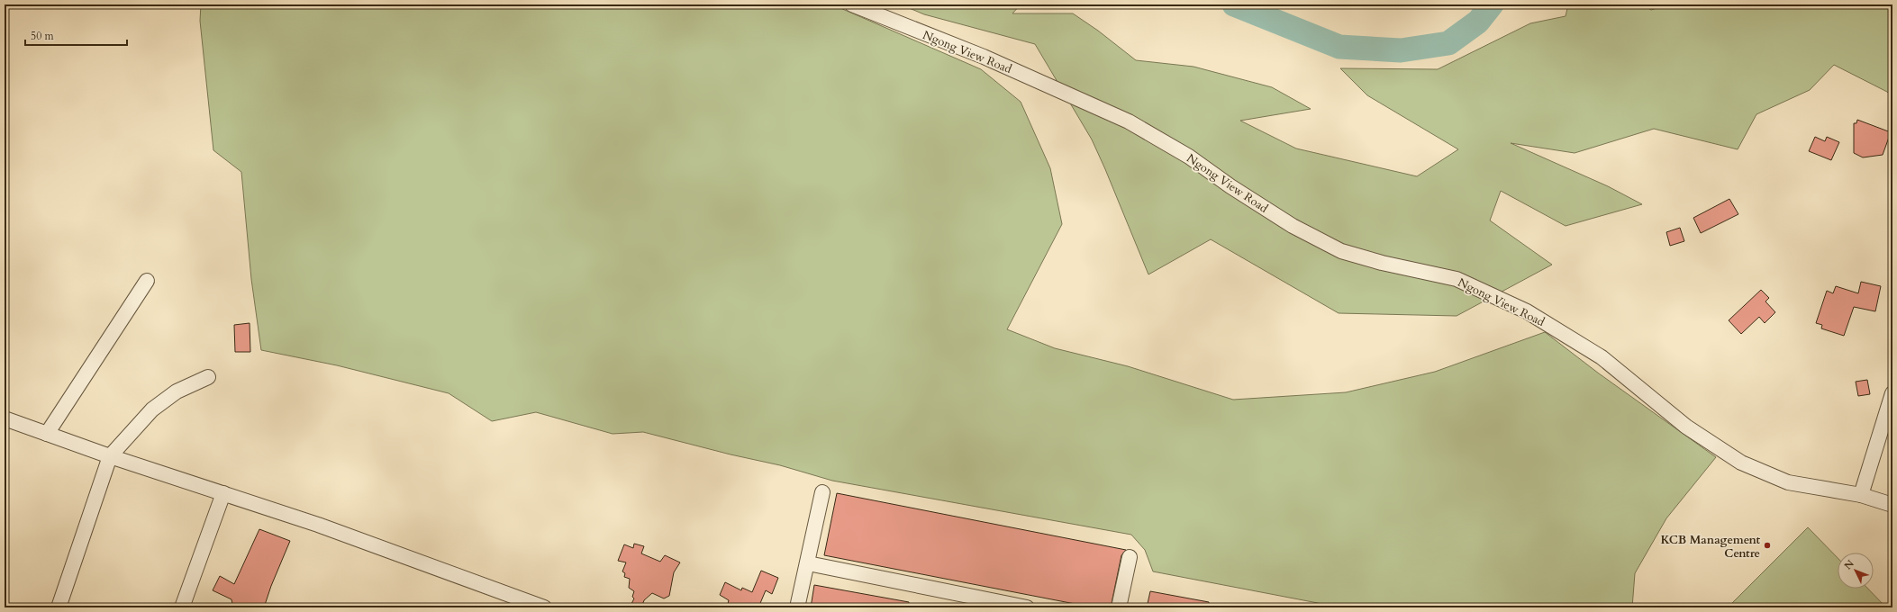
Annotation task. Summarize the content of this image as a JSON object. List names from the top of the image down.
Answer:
{
  "streets": {
    "street": ["Ngong View Road"]
  },
  "places": ["KCB Management Centre"],
  "scale_bar": "50 m",
  "north": "top left"
}
